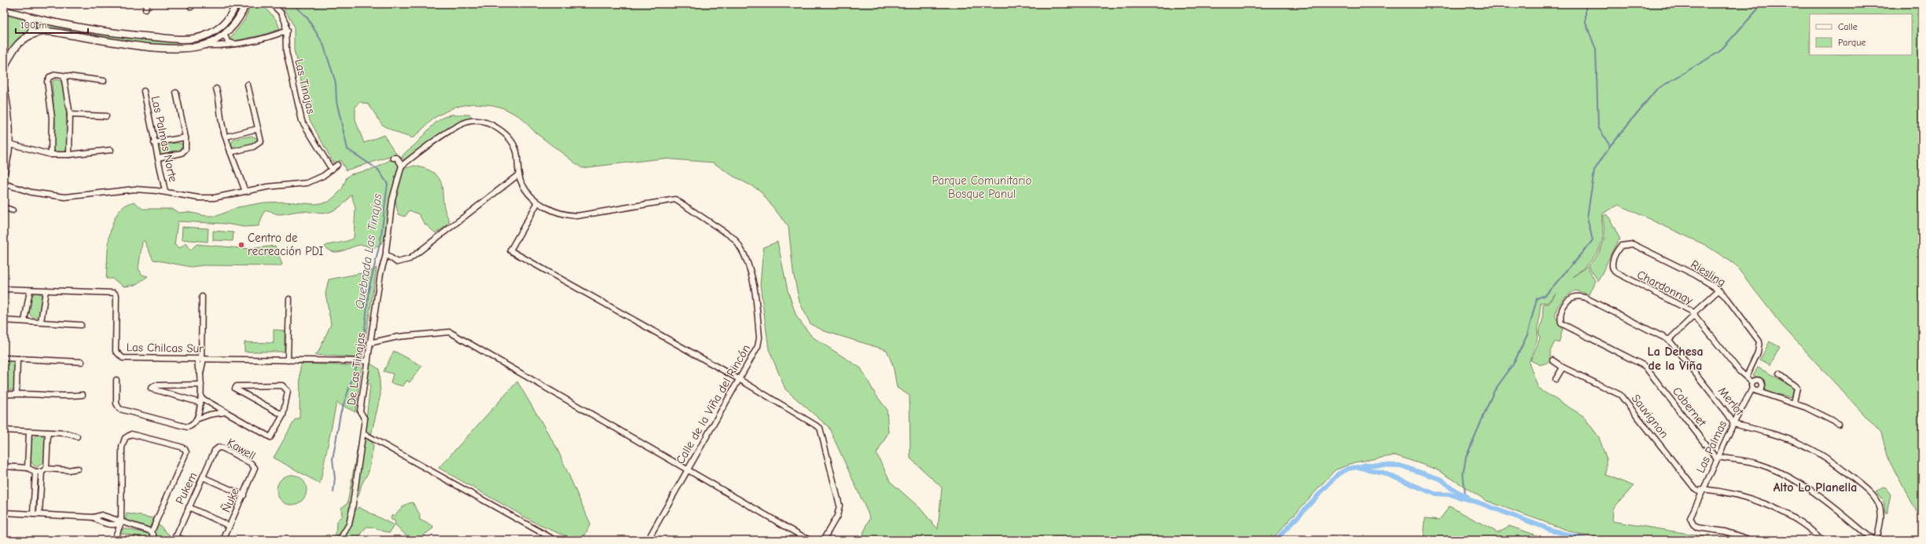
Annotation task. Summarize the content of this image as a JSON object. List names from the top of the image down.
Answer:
{
  "streets": {
    "street": [
      "Las Tinajas",
      "Las Palmas Norte",
      "Riesling",
      "Chardonnay",
      "Las Chilcas Sur",
      "De Las Tinajas",
      "Merlot",
      "Calle de la Viña del Rincón",
      "Cabernet",
      "Sauvignon",
      "Las Palmas",
      "Kawell",
      "Pukem",
      "Ñuke"
    ]
  },
  "crossings": [
    ["Riesling", "Chardonnay"],
    ["Chardonnay", "Las Palmas"],
    ["Las Chilcas Sur", "De Las Tinajas"],
    ["De Las Tinajas", "Calle de la Viña del Rincón"],
    ["Merlot", "Cabernet"],
    ["Merlot", "Las Palmas"],
    ["Cabernet", "Las Palmas"],
    ["Sauvignon", "Las Palmas"],
    ["Kawell", "Pukem"],
    ["Kawell", "Ñuke"]
  ],
  "districts": ["La Dehesa de la Viña", "Alto Lo Planella"],
  "water": ["Quebrada Las Tinajas"],
  "parks": ["Parque Comunitario Bosque Panul"],
  "places": ["Centro de recreación PDI"],
  "legend": ["Calle", "Parque"],
  "scale_bar": "100 m"
}
